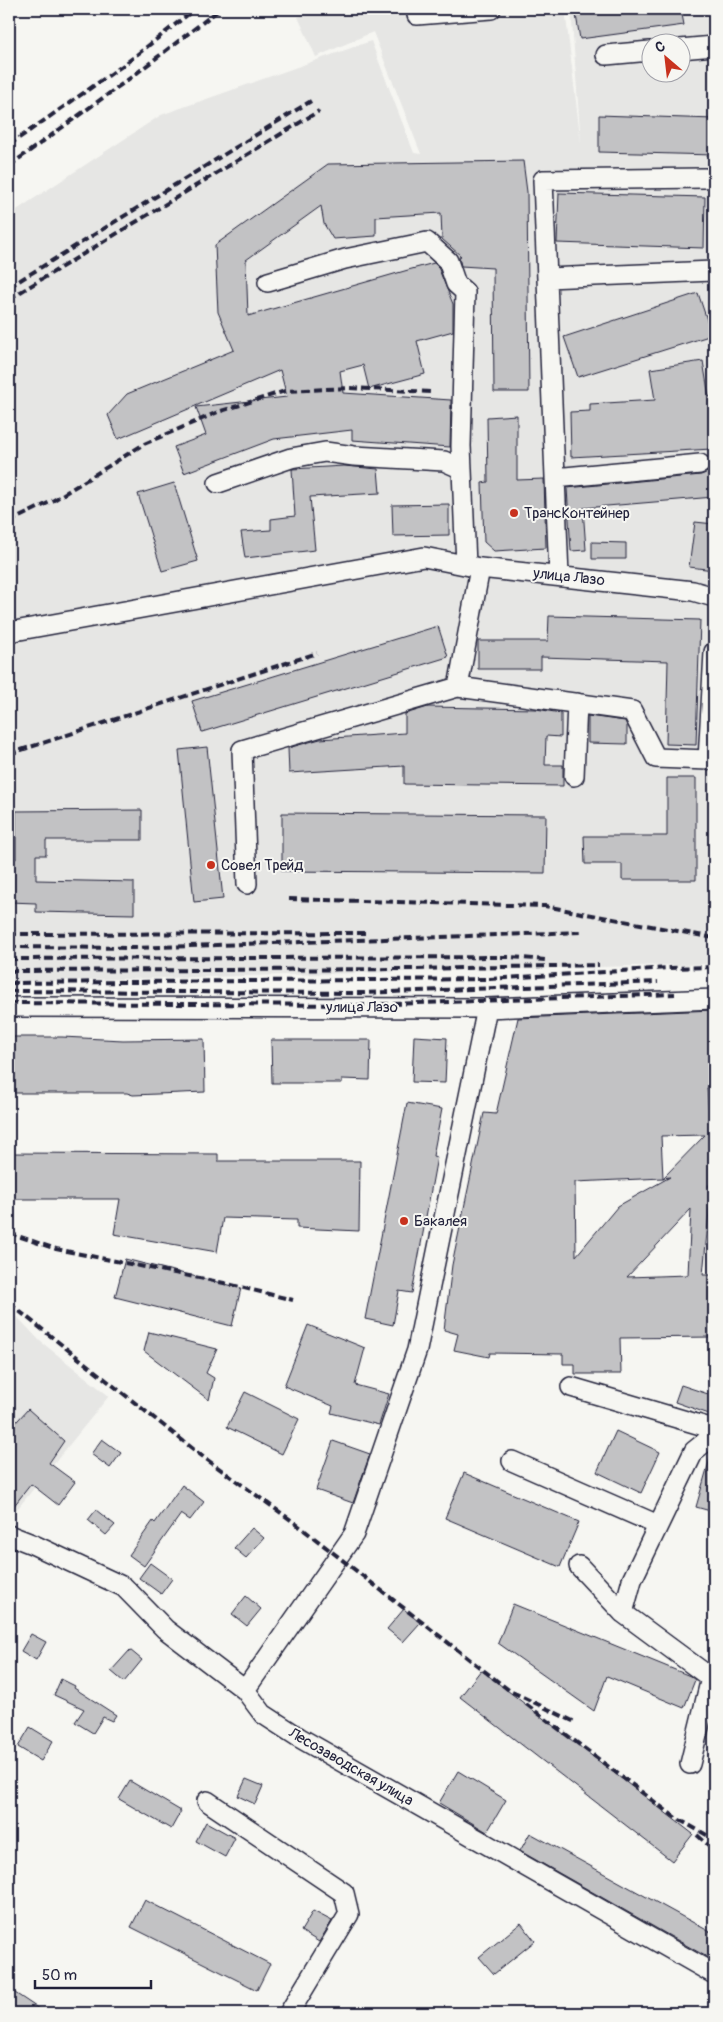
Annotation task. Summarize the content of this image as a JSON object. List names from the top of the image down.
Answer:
{
  "streets": {
    "street": ["улица Лазо", "Лесозаводская улица"]
  },
  "places": ["ТрансКонтейнер", "Совел Трейд", "Бакалея"],
  "scale_bar": "50 m",
  "north": "top left"
}
